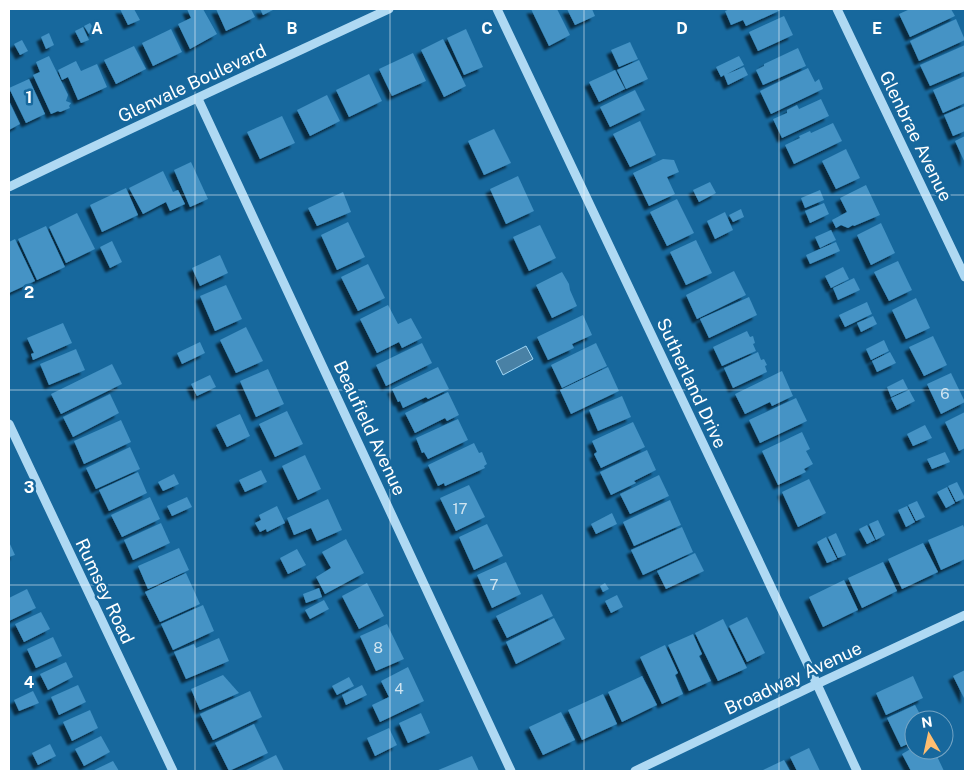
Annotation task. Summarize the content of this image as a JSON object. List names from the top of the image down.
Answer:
{
  "streets": {
    "street": [
      "Glenvale Boulevard",
      "Glenbrae Avenue",
      "Sutherland Drive",
      "Beaufield Avenue",
      "Rumsey Road",
      "Broadway Avenue"
    ]
  },
  "crossings": [
    ["Glenvale Boulevard", "Beaufield Avenue"],
    ["Sutherland Drive", "Broadway Avenue"]
  ],
  "house_numbers": [
    "6",
    "17",
    "7",
    "8",
    "4"
  ],
  "north": "top",
  "grid": {
    "columns": [
      "A",
      "B",
      "C",
      "D",
      "E"
    ],
    "rows": [
      "1",
      "2",
      "3",
      "4"
    ]
  }
}
